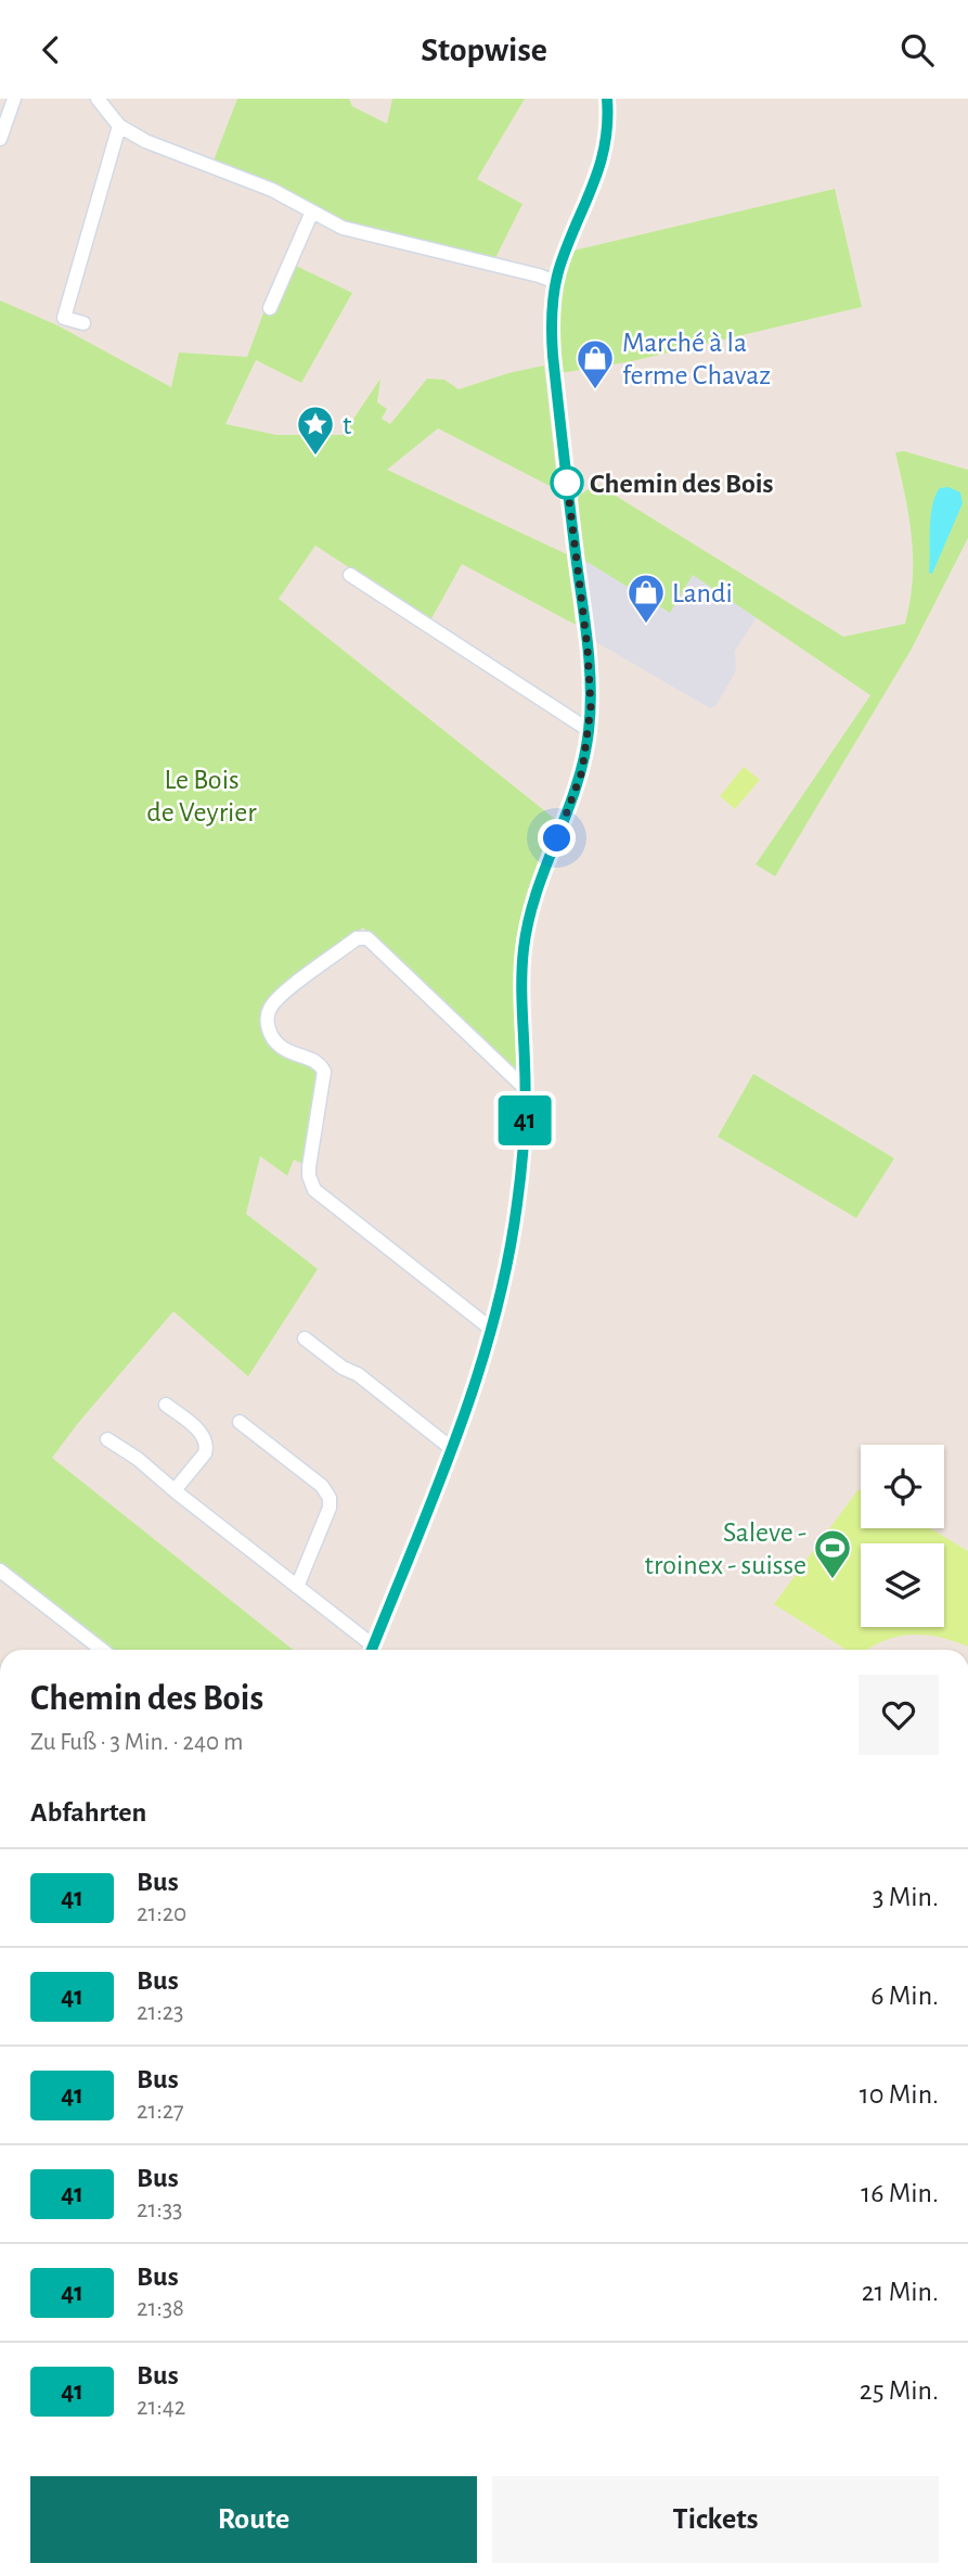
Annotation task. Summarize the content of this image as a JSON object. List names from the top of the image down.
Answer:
{
  "parks": ["Le Bois de Veyrier"],
  "places": {
    "shop": ["Marché à la ferme Chavaz", "Landi"],
    "place": ["t"],
    "other": ["Chemin des Bois"],
    "sports": ["Saleve - troinex - suisse"]
  },
  "lines": ["bus line 41"],
  "page": {
    "header": "Stopwise",
    "on_map": "41",
    "heading": [
      ["Chemin des Bois", "Zu Fuß · 3 Min. · 240 m"],
      "Abfahrten"
    ],
    "list": [
      {
        "mark": "41",
        "name": "Bus",
        "note": "21:20",
        "value": "3 Min."
      },
      {
        "mark": "41",
        "name": "Bus",
        "note": "21:23",
        "value": "6 Min."
      },
      {
        "mark": "41",
        "name": "Bus",
        "note": "21:27",
        "value": "10 Min."
      },
      {
        "mark": "41",
        "name": "Bus",
        "note": "21:33",
        "value": "16 Min."
      },
      {
        "mark": "41",
        "name": "Bus",
        "note": "21:38",
        "value": "21 Min."
      },
      {
        "mark": "41",
        "name": "Bus",
        "note": "21:42",
        "value": "25 Min."
      }
    ],
    "buttons": ["Route", "Tickets"]
  }
}
